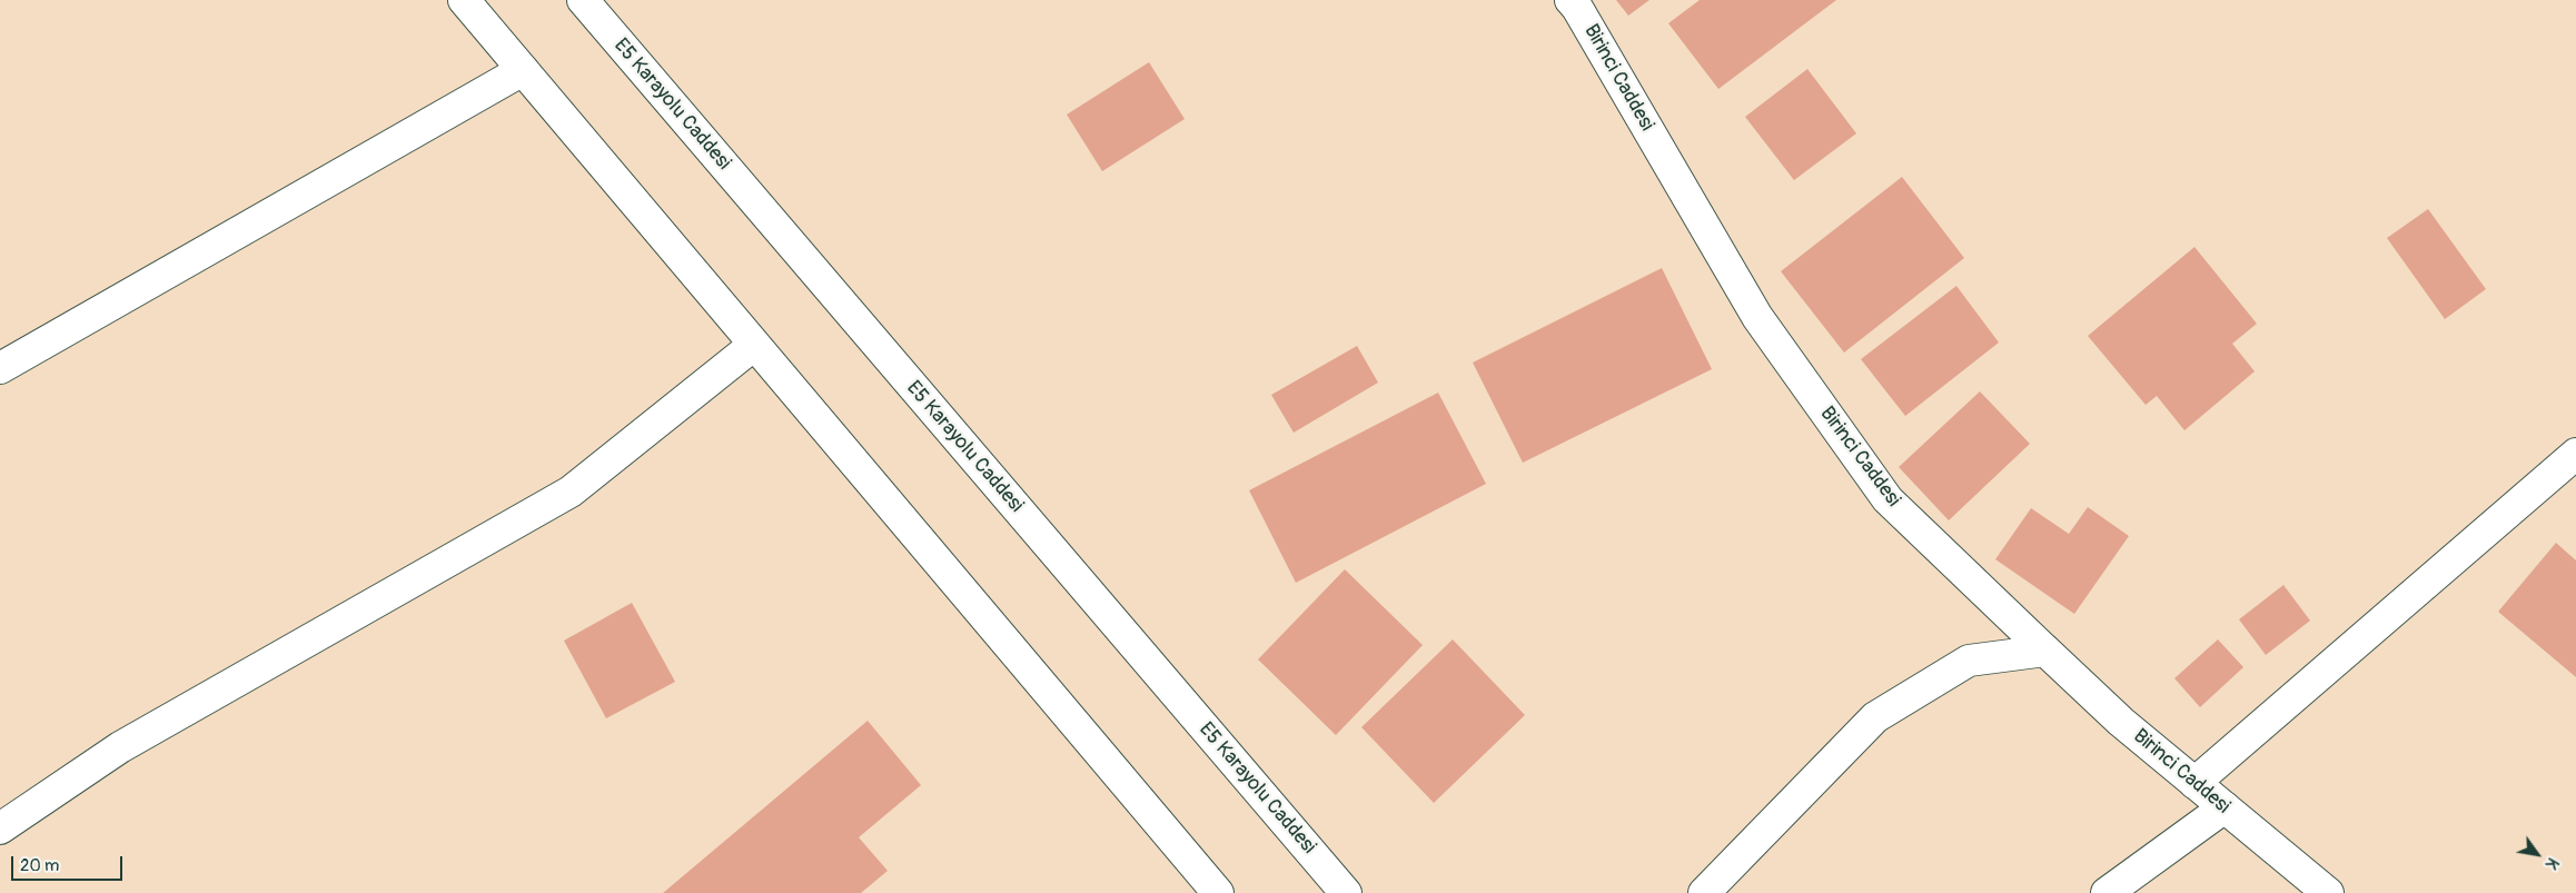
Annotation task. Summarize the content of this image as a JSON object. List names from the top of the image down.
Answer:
{
  "streets": {
    "main road": ["Birinci Caddesi", "E5 Karayolu Caddesi"]
  },
  "scale_bar": "20 m",
  "north": "bottom right"
}
